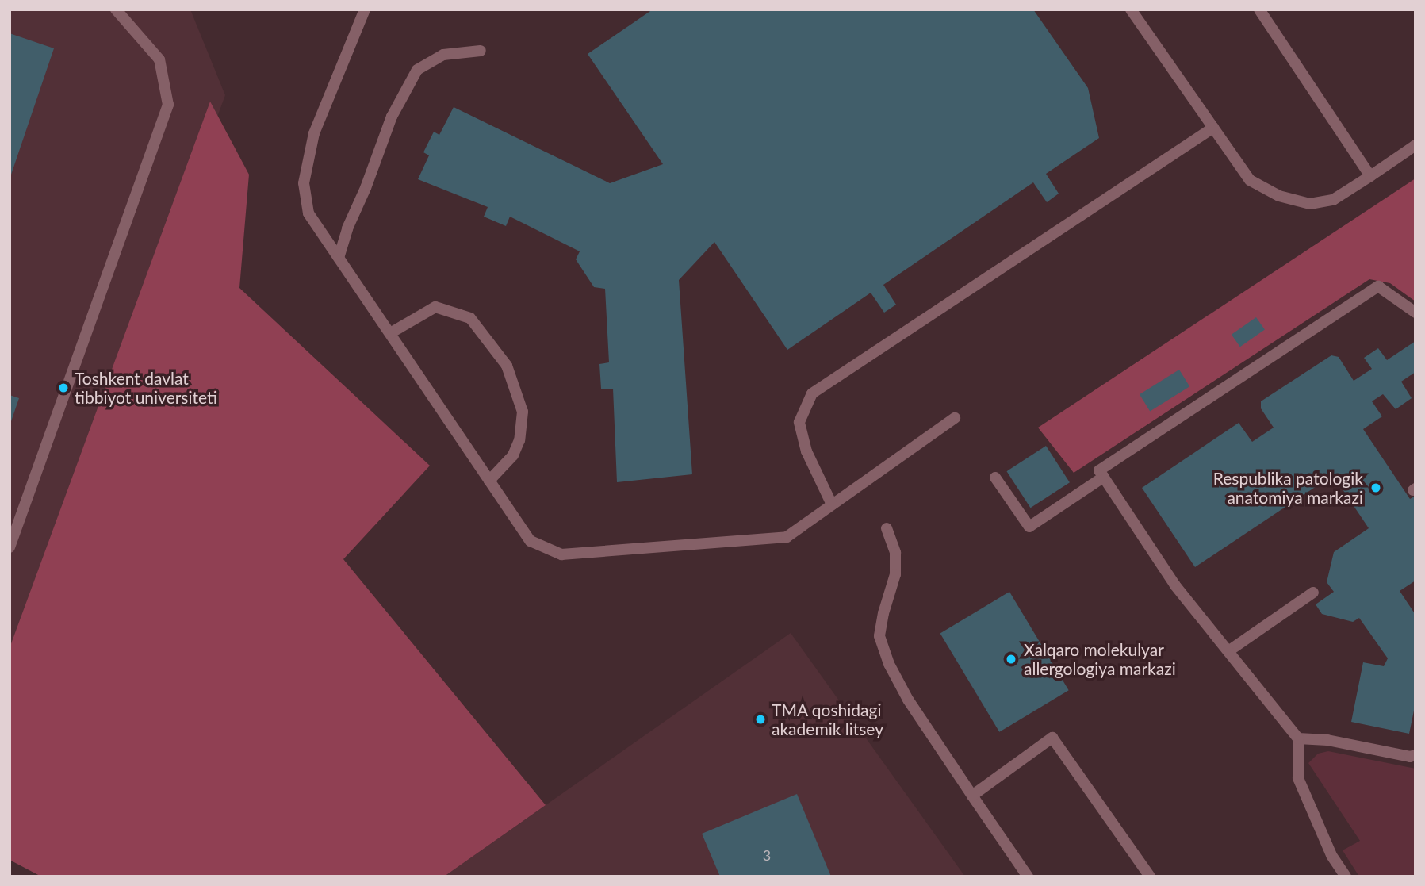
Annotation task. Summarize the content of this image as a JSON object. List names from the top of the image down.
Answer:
{
  "places": [
    "Toshkent davlat tibbiyot universiteti",
    "Respublika patologik anatomiya markazi",
    "Xalqaro molekulyar allergologiya markazi",
    "TMA qoshidagi akademik litsey"
  ],
  "house_numbers": ["3"]
}
